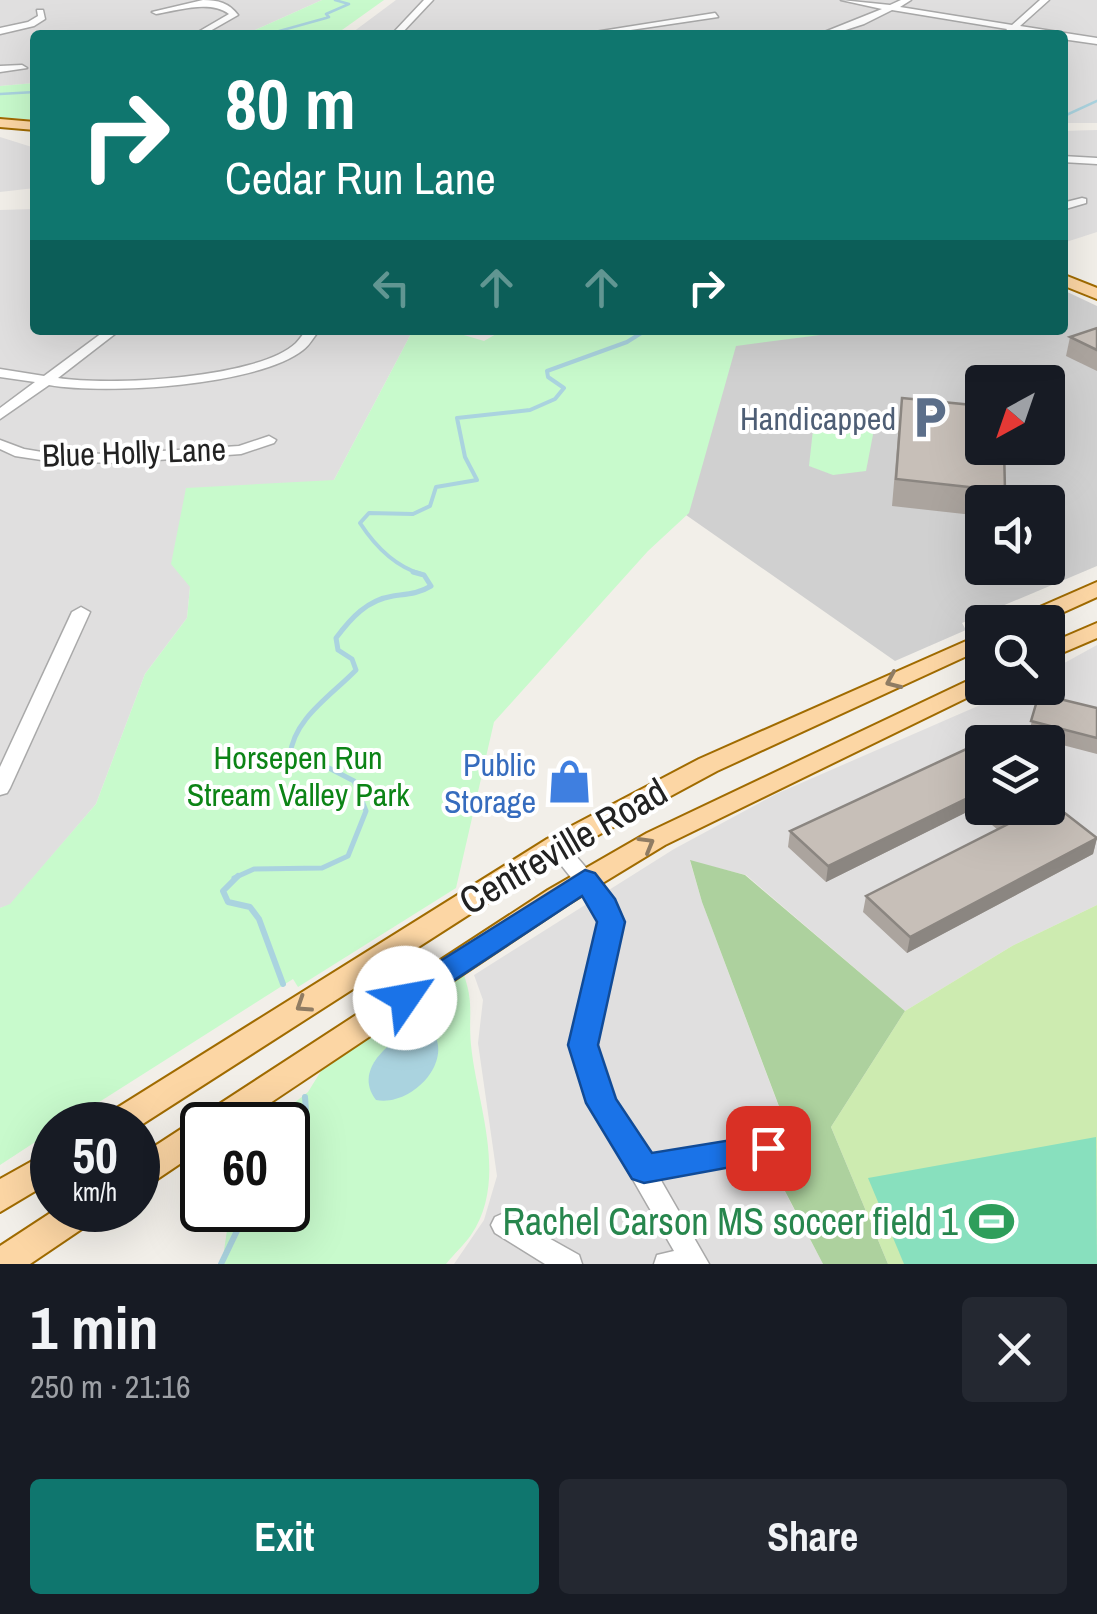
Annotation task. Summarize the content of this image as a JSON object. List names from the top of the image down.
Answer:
{
  "streets": {
    "main road": ["Centreville Road"],
    "street": ["Blue Holly Lane"]
  },
  "parks": ["Horsepen Run Stream Valley Park"],
  "places": {
    "parking": ["Handicapped"],
    "shop": ["Public Storage"],
    "sports": ["Rachel Carson MS soccer field 1"]
  },
  "north": "bottom left",
  "page": {
    "turn": ["80 m", "Cedar Run Lane"],
    "speed": "50 km/h",
    "limit": "60",
    "heading": ["1 min", "250 m · 21:16"],
    "buttons": ["Exit", "Share"]
  }
}
